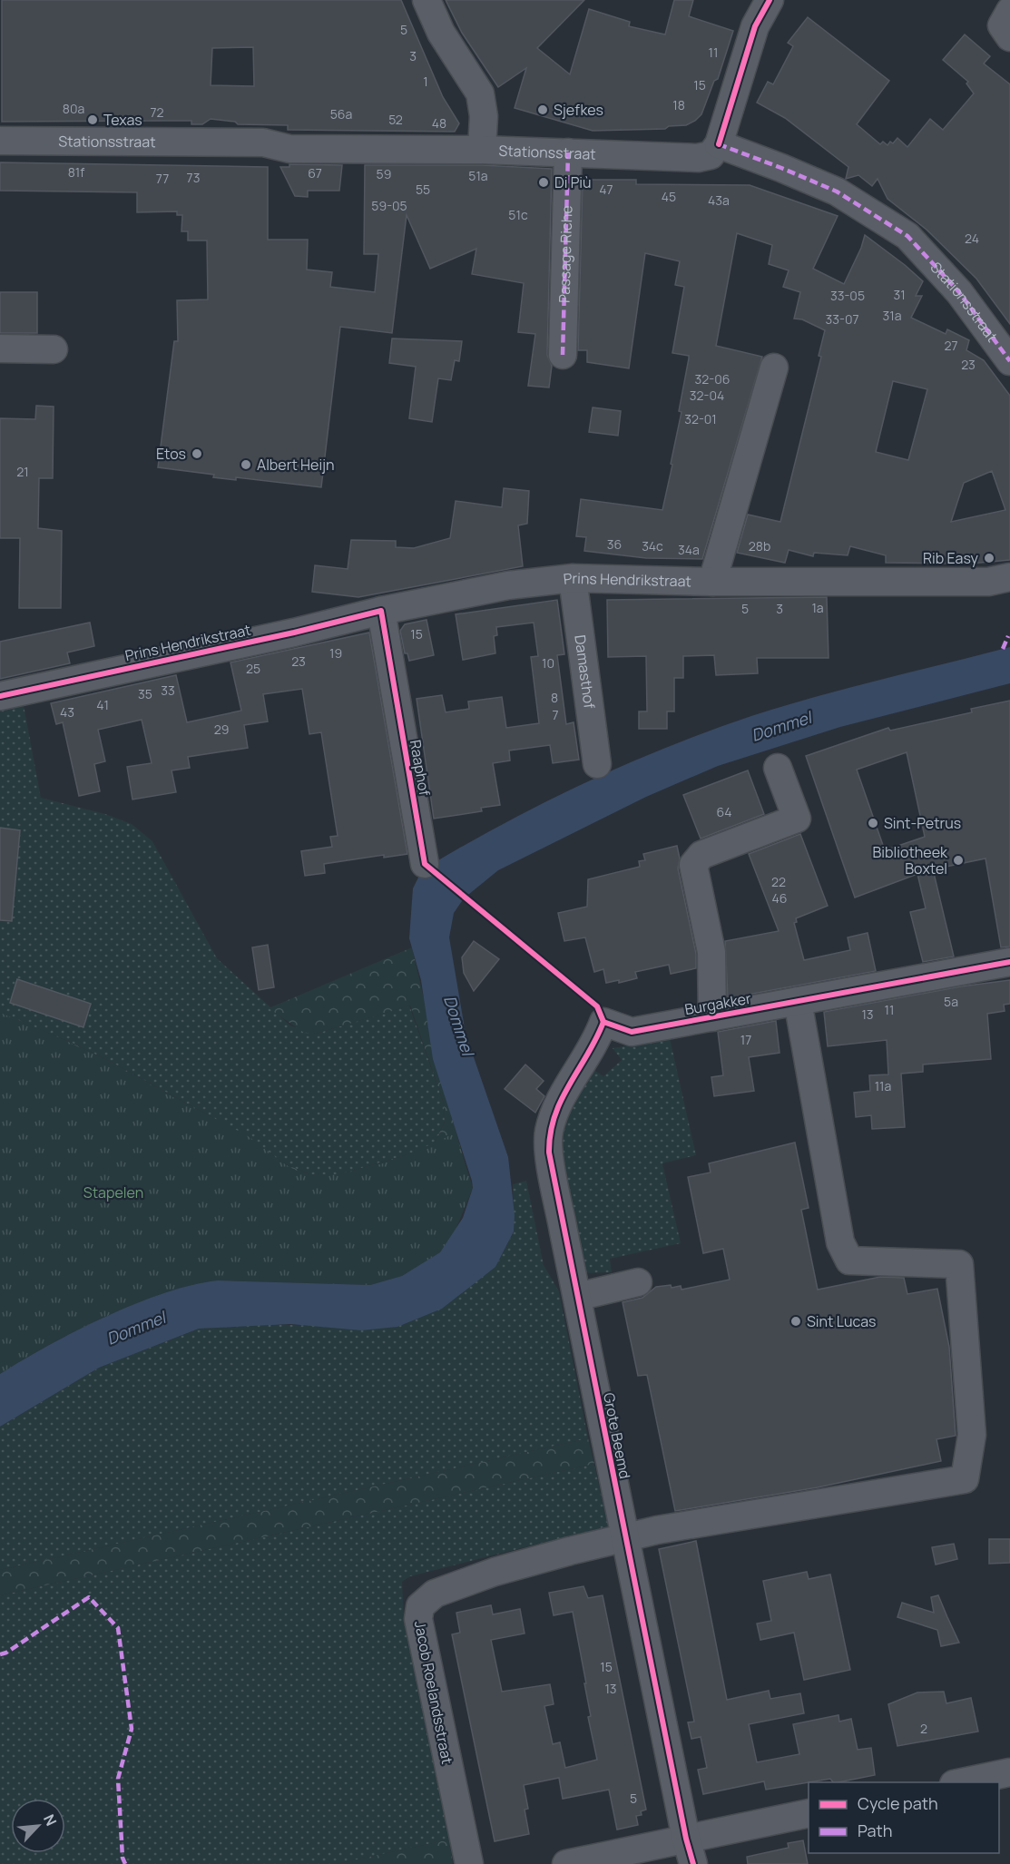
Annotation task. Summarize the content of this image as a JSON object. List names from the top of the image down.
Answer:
{
  "streets": {
    "street": [
      "Stationsstraat",
      "Passage Riche",
      "Prins Hendrikstraat",
      "Damasthof",
      "Raaphof",
      "Burgakker",
      "Grote Beemd",
      "Jacob Roelandsstraat"
    ]
  },
  "crossings": [
    ["Stationsstraat", "Passage Riche"],
    ["Prins Hendrikstraat", "Damasthof"],
    ["Prins Hendrikstraat", "Raaphof"],
    ["Burgakker", "Grote Beemd"],
    ["Burgakker", "Jacob Roelandsstraat"],
    ["Grote Beemd", "Jacob Roelandsstraat"]
  ],
  "water": ["Dommel"],
  "parks": ["Stapelen"],
  "places": [
    "Sjefkes",
    "Texas",
    "Di Più",
    "Etos",
    "Albert Heijn",
    "Rib Easy",
    "Sint-Petrus",
    "Bibliotheek Boxtel",
    "Sint Lucas"
  ],
  "house_numbers": [
    "5",
    "11",
    "3",
    "1",
    "15",
    "18",
    "80a",
    "72",
    "56a",
    "52",
    "48",
    "81f",
    "67",
    "59",
    "51a",
    "73",
    "77",
    "55",
    "47",
    "45",
    "43a",
    "59-05",
    "51c",
    "24",
    "31",
    "33-05",
    "31a",
    "33-07",
    "27",
    "23",
    "32-06",
    "32-04",
    "32-01",
    "21",
    "36",
    "34c",
    "28b",
    "34a",
    "1a",
    "5",
    "3",
    "15",
    "19",
    "23",
    "10",
    "25",
    "33",
    "35",
    "8",
    "41",
    "43",
    "7",
    "29",
    "64",
    "22",
    "46",
    "5a",
    "11",
    "13",
    "17",
    "11a",
    "15",
    "13",
    "2",
    "5"
  ],
  "legend": ["Cycle path", "Path"],
  "north": "top right"
}
